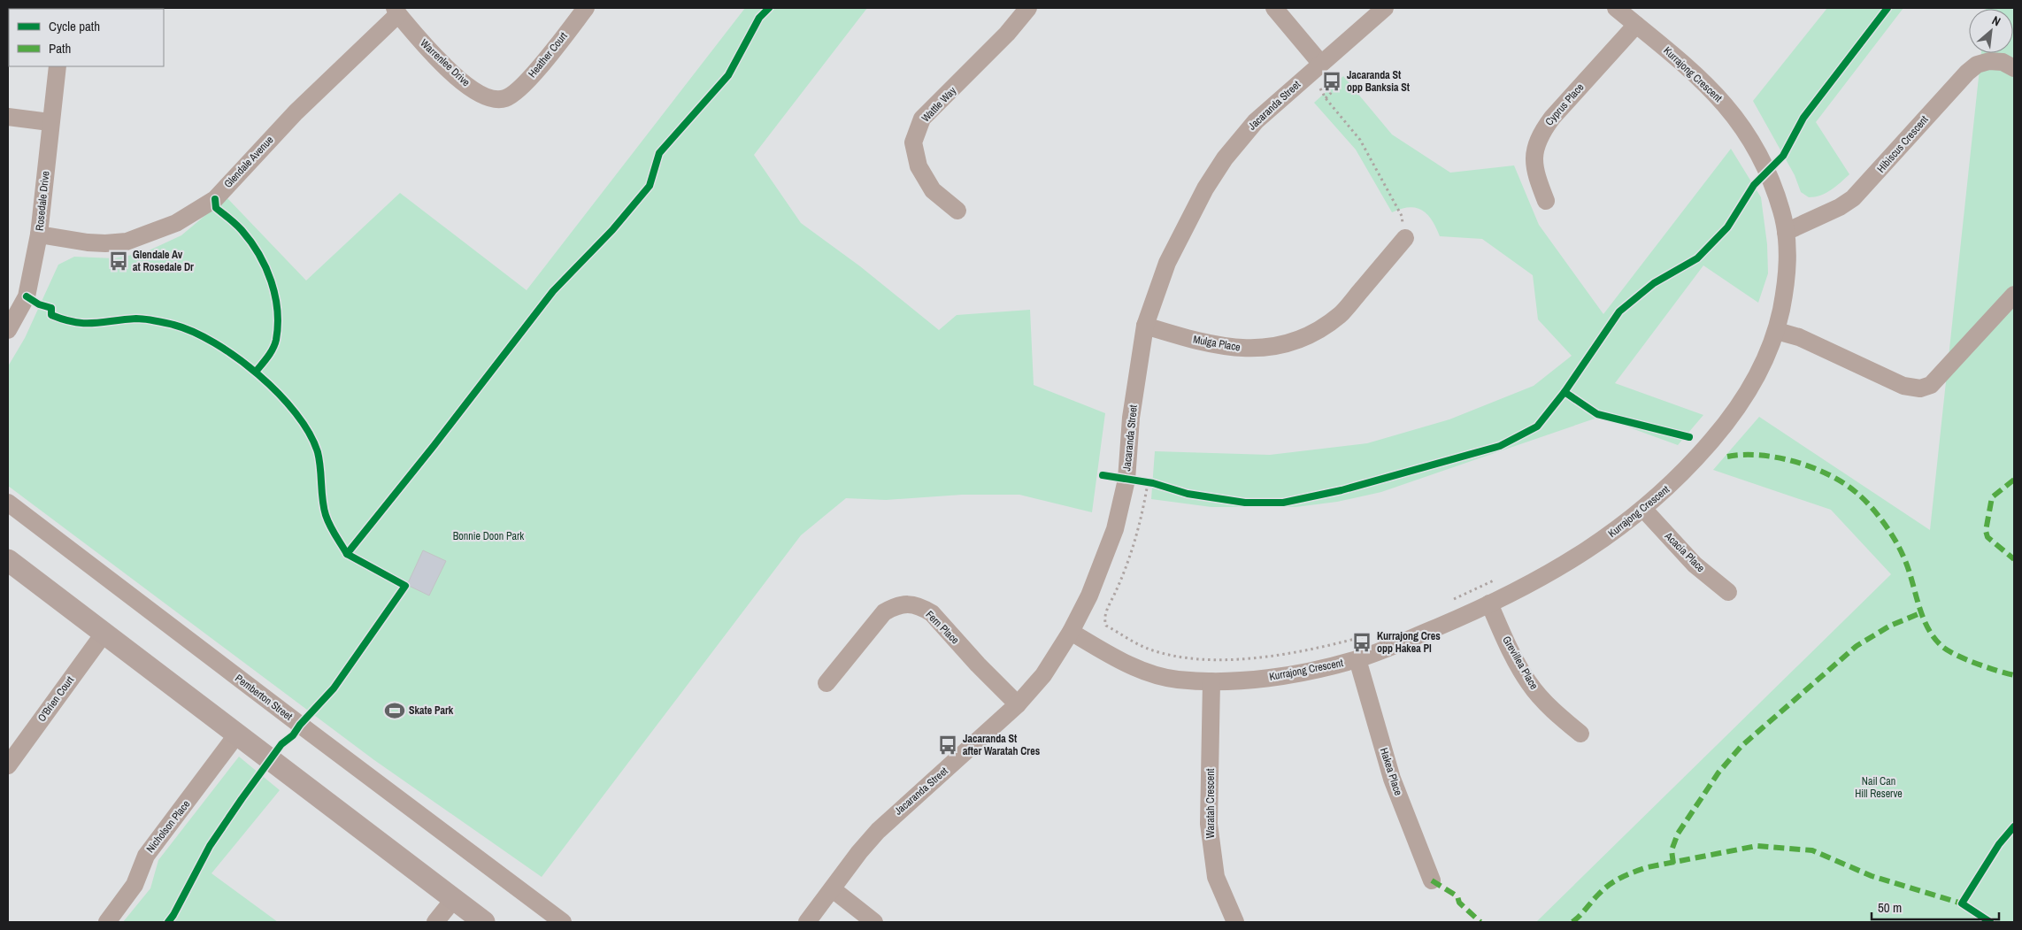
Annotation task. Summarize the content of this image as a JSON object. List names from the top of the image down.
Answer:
{
  "streets": {
    "street": [
      "Heather Court",
      "Warrenlee Drive",
      "Kurrajong Crescent",
      "Wattle Way",
      "Cyprus Place",
      "Jacaranda Street",
      "Hibiscus Crescent",
      "Glendale Avenue",
      "Rosedale Drive",
      "Mulga Place",
      "Acacia Place",
      "Fern Place",
      "Grevillea Place",
      "Pemberton Street",
      "O'Brien Court",
      "Hakea Place",
      "Waratah Crescent",
      "Nicholson Place"
    ]
  },
  "crossings": [
    ["Heather Court", "Warrenlee Drive"],
    ["Warrenlee Drive", "Glendale Avenue"],
    ["Kurrajong Crescent", "Cyprus Place"],
    ["Kurrajong Crescent", "Jacaranda Street"],
    ["Kurrajong Crescent", "Hibiscus Crescent"],
    ["Kurrajong Crescent", "Acacia Place"],
    ["Kurrajong Crescent", "Grevillea Place"],
    ["Kurrajong Crescent", "Hakea Place"],
    ["Kurrajong Crescent", "Waratah Crescent"],
    ["Jacaranda Street", "Mulga Place"],
    ["Jacaranda Street", "Fern Place"],
    ["Glendale Avenue", "Rosedale Drive"]
  ],
  "parks": ["Bonnie Doon Park", "Nail Can Hill Reserve"],
  "places": {
    "bus stop": [
      "Jacaranda St opp Banksia St",
      "Glendale Av at Rosedale Dr",
      "Kurrajong Cres opp Hakea Pl",
      "Jacaranda St after Waratah Cres"
    ],
    "sports": ["Skate Park"]
  },
  "legend": ["Cycle path", "Path"],
  "scale_bar": "50 m",
  "north": "top right"
}
